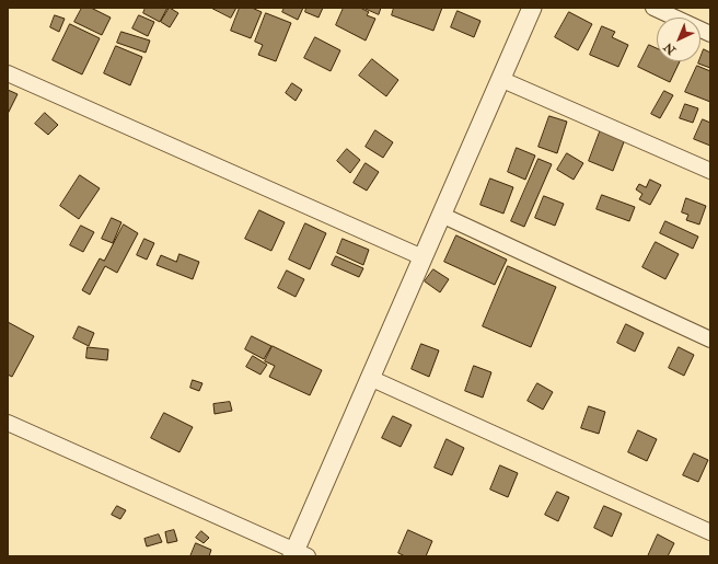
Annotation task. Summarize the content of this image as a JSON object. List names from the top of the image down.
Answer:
{
  "north": "bottom left"
}
